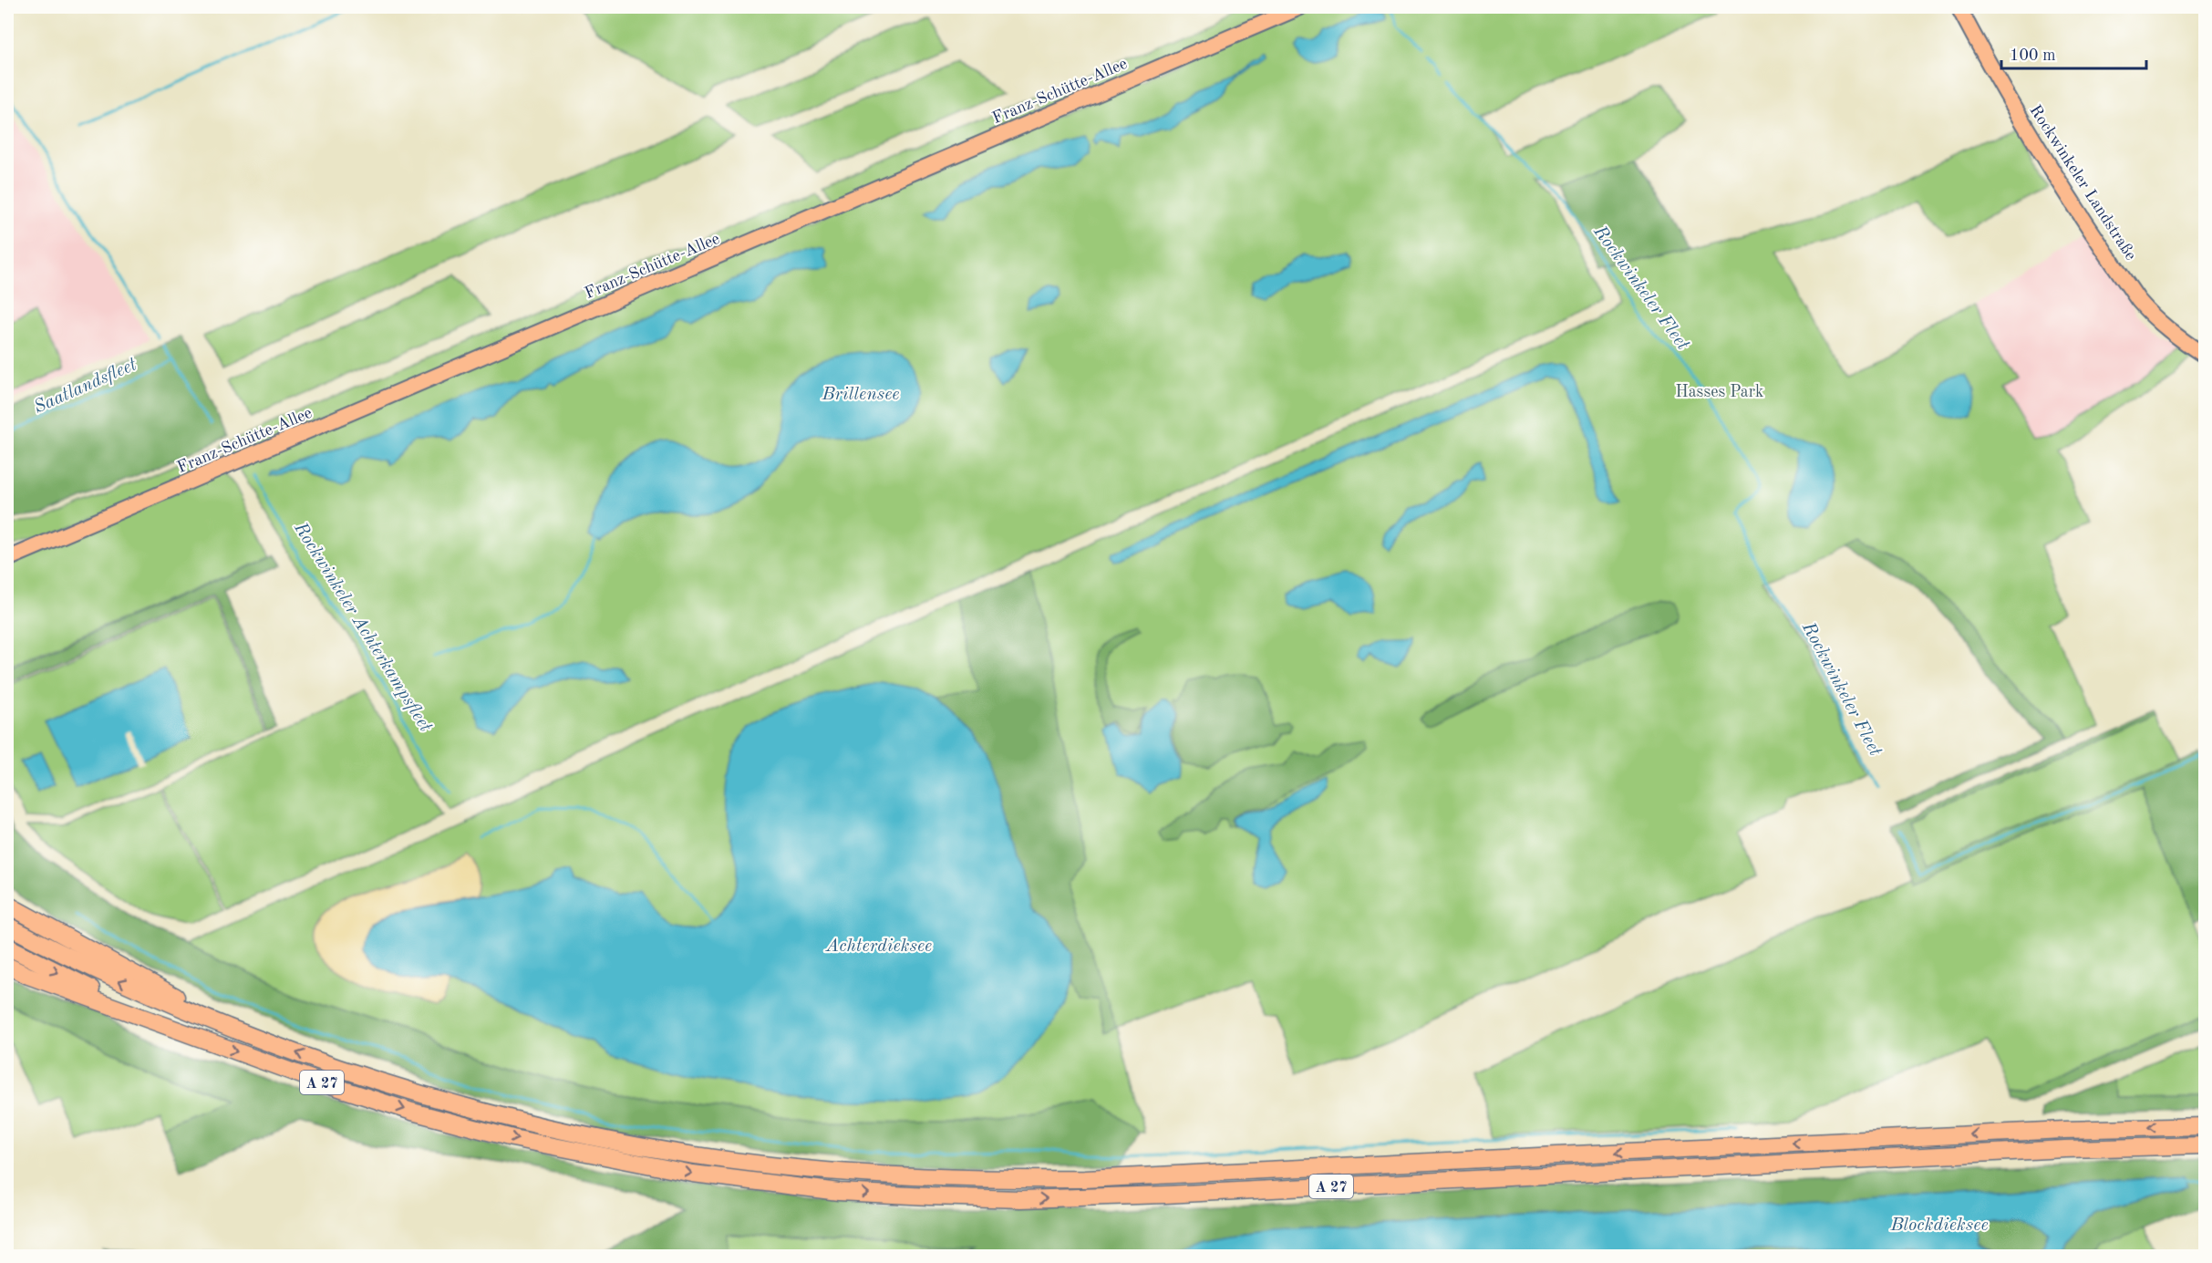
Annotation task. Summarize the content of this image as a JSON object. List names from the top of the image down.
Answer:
{
  "streets": {
    "highway": ["A 27"],
    "main road": ["Franz-Schütte-Allee", "Rockwinkeler Landstraße"]
  },
  "water": [
    "Rockwinkeler Fleet",
    "Saatlandsfleet",
    "Brillensee",
    "Rockwinkeler Achterkampsfleet",
    "Achterdieksee",
    "Blockdieksee"
  ],
  "parks": ["Hasses Park"],
  "scale_bar": "100 m"
}
